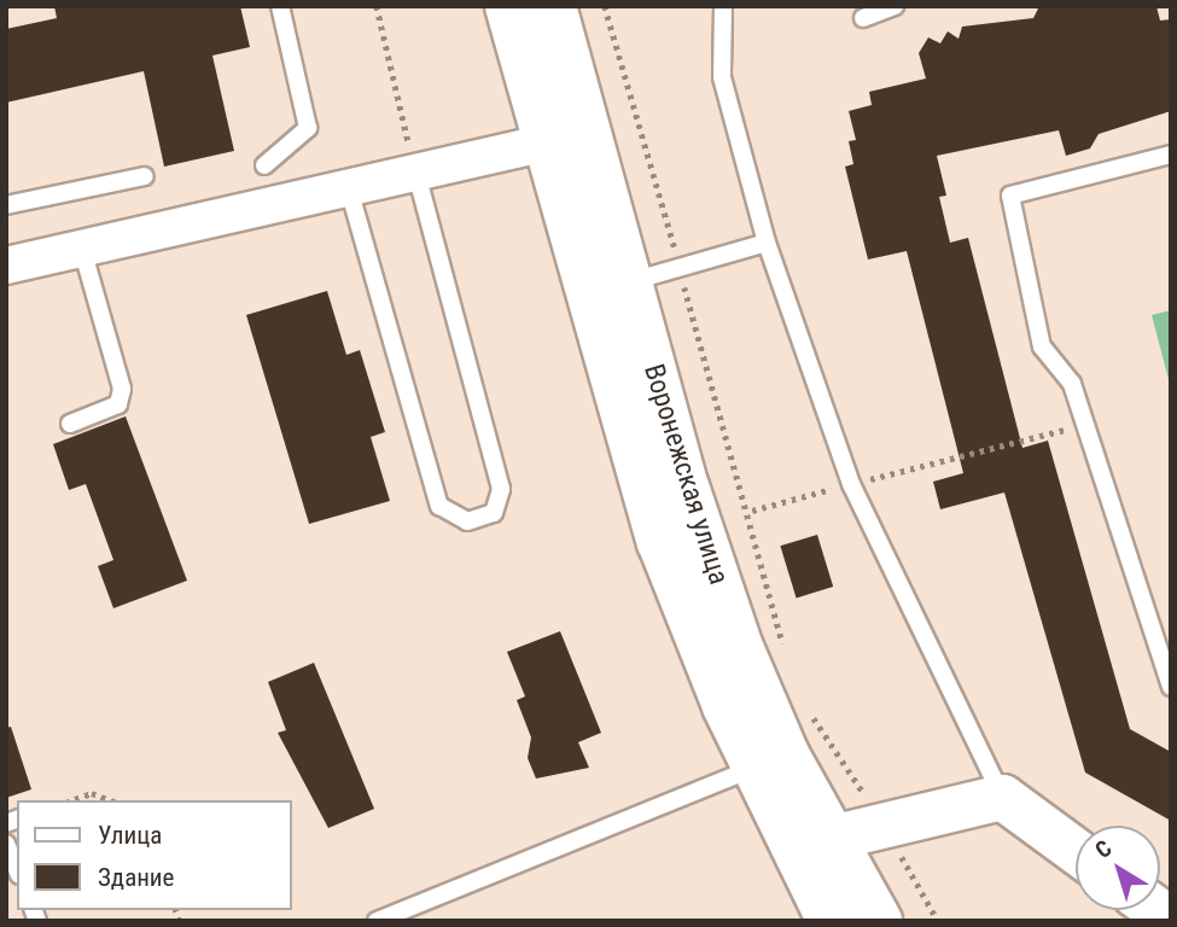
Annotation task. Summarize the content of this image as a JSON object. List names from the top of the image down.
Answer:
{
  "streets": {
    "main road": ["Воронежская улица"]
  },
  "legend": ["Улица", "Здание"],
  "north": "top left"
}
